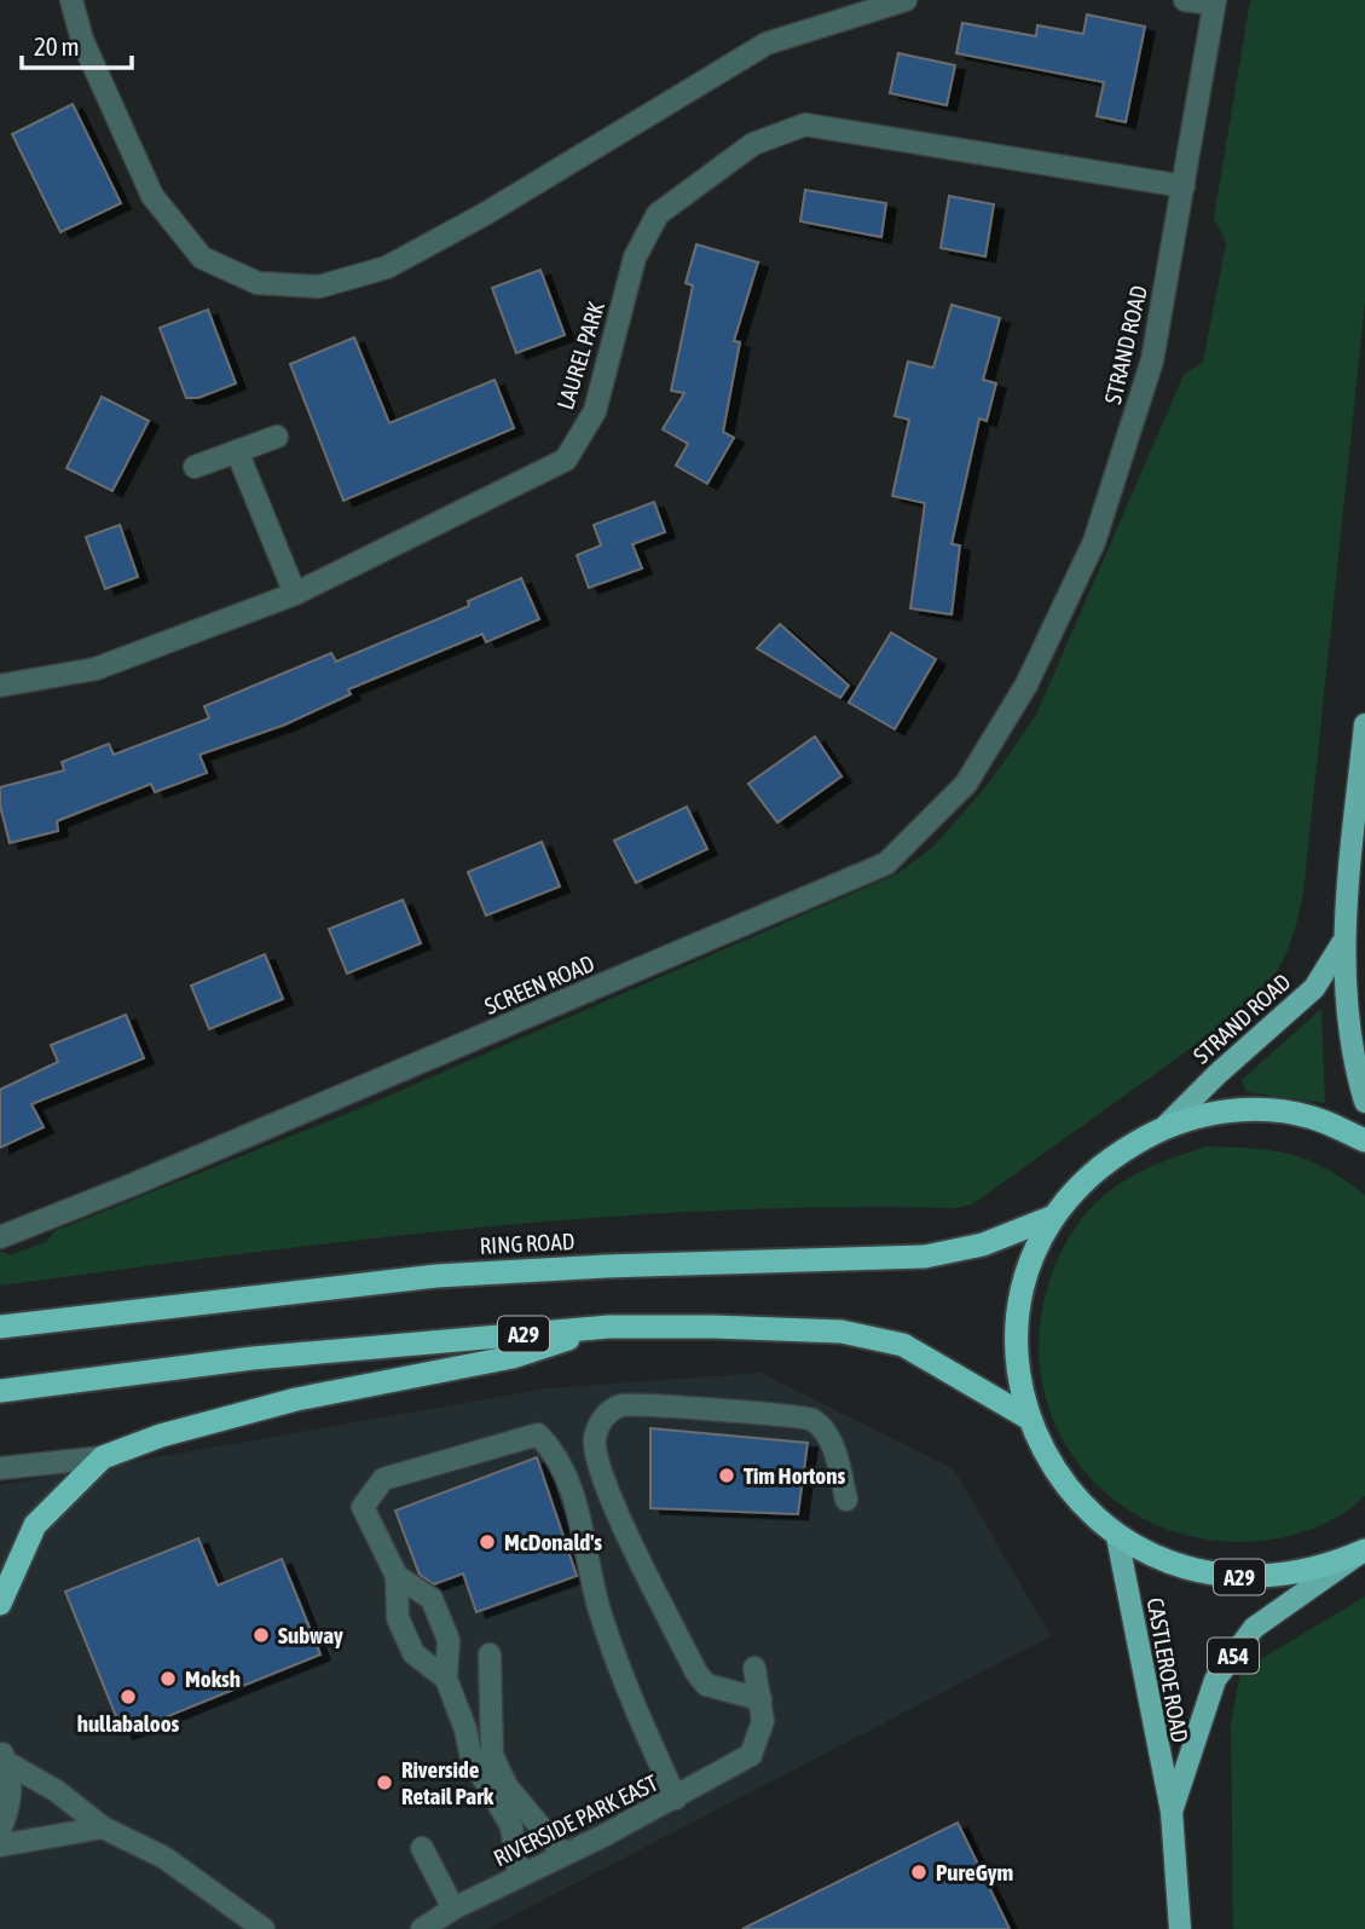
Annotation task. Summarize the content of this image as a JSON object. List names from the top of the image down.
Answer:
{
  "streets": {
    "highway": ["RING ROAD", "A29"],
    "main road": ["STRAND ROAD", "A54", "CASTLEROE ROAD"],
    "street": ["LAUREL PARK", "SCREEN ROAD", "RIVERSIDE PARK EAST"]
  },
  "crossings": [
    ["STRAND ROAD", "LAUREL PARK"],
    ["STRAND ROAD", "SCREEN ROAD"],
    ["STRAND ROAD", "A29"],
    ["RING ROAD", "A29"],
    ["A29", "CASTLEROE ROAD"]
  ],
  "places": [
    "Tim Hortons",
    "McDonald's",
    "Subway",
    "Moksh",
    "hullabaloos",
    "Riverside Retail Park",
    "PureGym"
  ],
  "scale_bar": "20 m"
}
